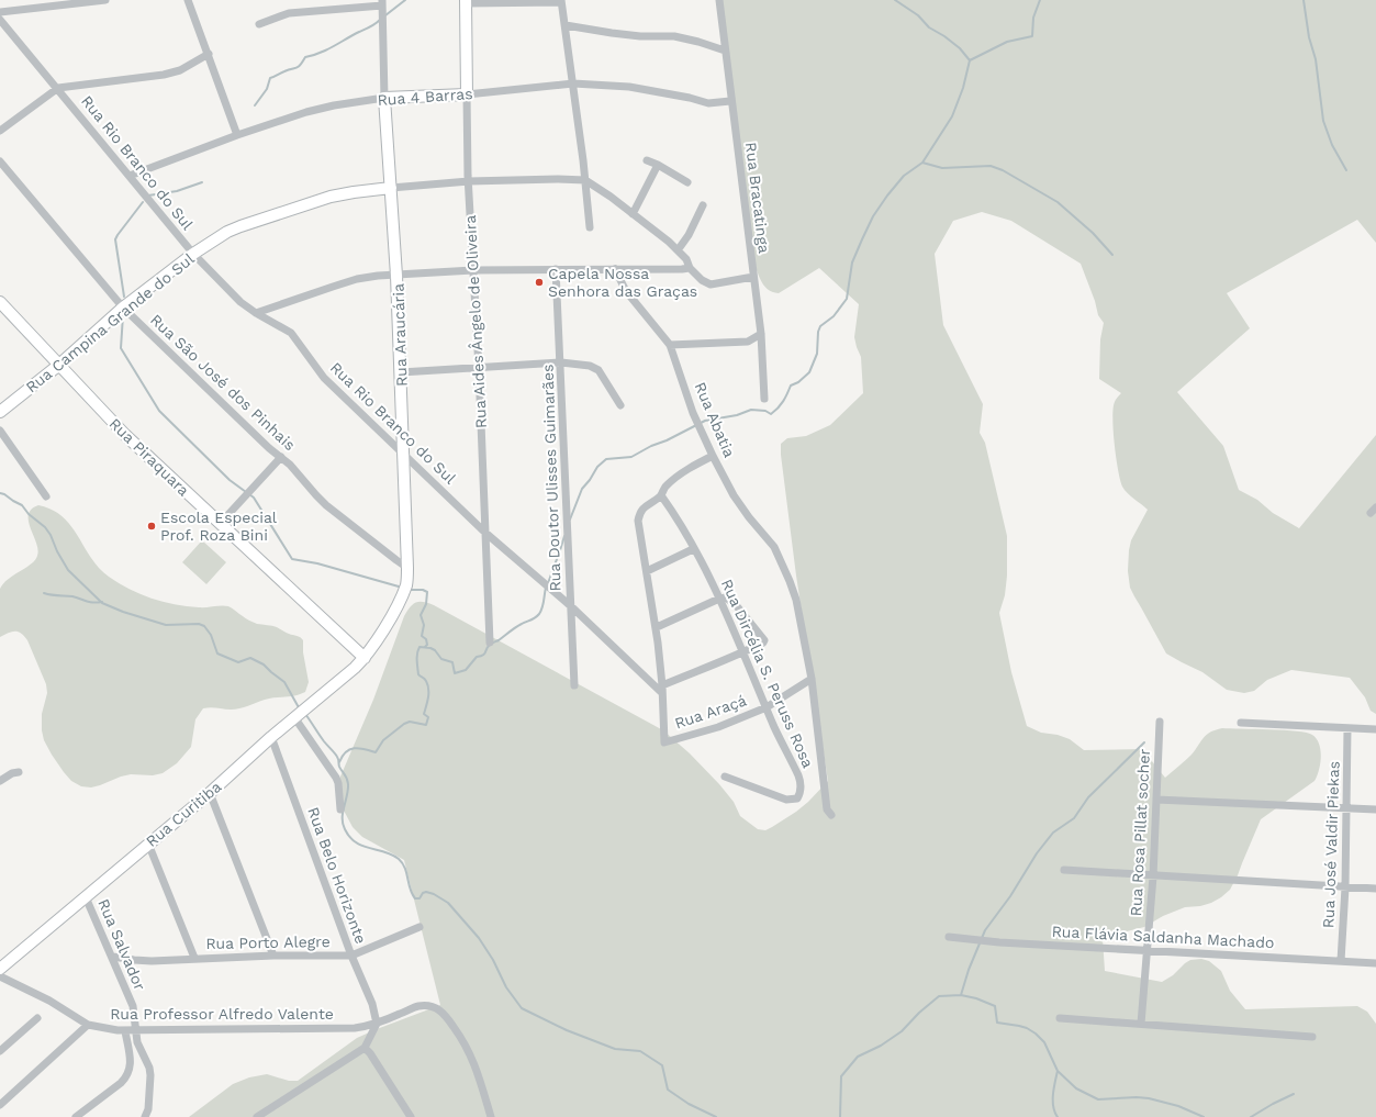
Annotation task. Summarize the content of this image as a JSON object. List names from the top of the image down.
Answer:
{
  "streets": {
    "street": [
      "Rua 4 Barras",
      "Rua Rio Branco do Sul",
      "Rua Bracatinga",
      "Rua Aides Ângelo de Oliveira",
      "Rua Campina Grande do Sul",
      "Rua Araucária",
      "Rua São José dos Pinhais",
      "Rua Abatia",
      "Rua Piraquara",
      "Rua Doutor Ulisses Guimarães",
      "Rua Dircélia S. Peruss Rosa",
      "Rua Araçá",
      "Rua Curitiba",
      "Rua Rosa Pillat socher",
      "Rua José Valdir Piekas",
      "Rua Belo Horizonte",
      "Rua Flávia Saldanha Machado",
      "Rua Porto Alegre",
      "Rua Salvador",
      "Rua Professor Alfredo Valente"
    ]
  },
  "crossings": [
    ["Rua 4 Barras", "Rua Rio Branco do Sul"],
    ["Rua 4 Barras", "Rua Bracatinga"],
    ["Rua 4 Barras", "Rua Aides Ângelo de Oliveira"],
    ["Rua 4 Barras", "Rua Araucária"],
    ["Rua Rio Branco do Sul", "Rua Aides Ângelo de Oliveira"],
    ["Rua Rio Branco do Sul", "Rua Campina Grande do Sul"],
    ["Rua Rio Branco do Sul", "Rua Araucária"],
    ["Rua Rio Branco do Sul", "Rua Doutor Ulisses Guimarães"],
    ["Rua Rio Branco do Sul", "Rua Araçá"],
    ["Rua Bracatinga", "Rua Campina Grande do Sul"],
    ["Rua Aides Ângelo de Oliveira", "Rua Campina Grande do Sul"],
    ["Rua Campina Grande do Sul", "Rua Araucária"],
    ["Rua Campina Grande do Sul", "Rua São José dos Pinhais"],
    ["Rua Campina Grande do Sul", "Rua Piraquara"],
    ["Rua Araucária", "Rua São José dos Pinhais"],
    ["Rua Araucária", "Rua Piraquara"],
    ["Rua Araucária", "Rua Curitiba"],
    ["Rua Abatia", "Rua Araçá"],
    ["Rua Piraquara", "Rua Curitiba"],
    ["Rua Dircélia S. Peruss Rosa", "Rua Araçá"],
    ["Rua Curitiba", "Rua Belo Horizonte"],
    ["Rua Curitiba", "Rua Salvador"],
    ["Rua Rosa Pillat socher", "Rua Flávia Saldanha Machado"],
    ["Rua José Valdir Piekas", "Rua Flávia Saldanha Machado"],
    ["Rua Belo Horizonte", "Rua Porto Alegre"],
    ["Rua Belo Horizonte", "Rua Professor Alfredo Valente"],
    ["Rua Porto Alegre", "Rua Salvador"],
    ["Rua Salvador", "Rua Professor Alfredo Valente"]
  ],
  "places": ["Capela Nossa Senhora das Graças", "Escola Especial Prof. Roza Bini"]
}
